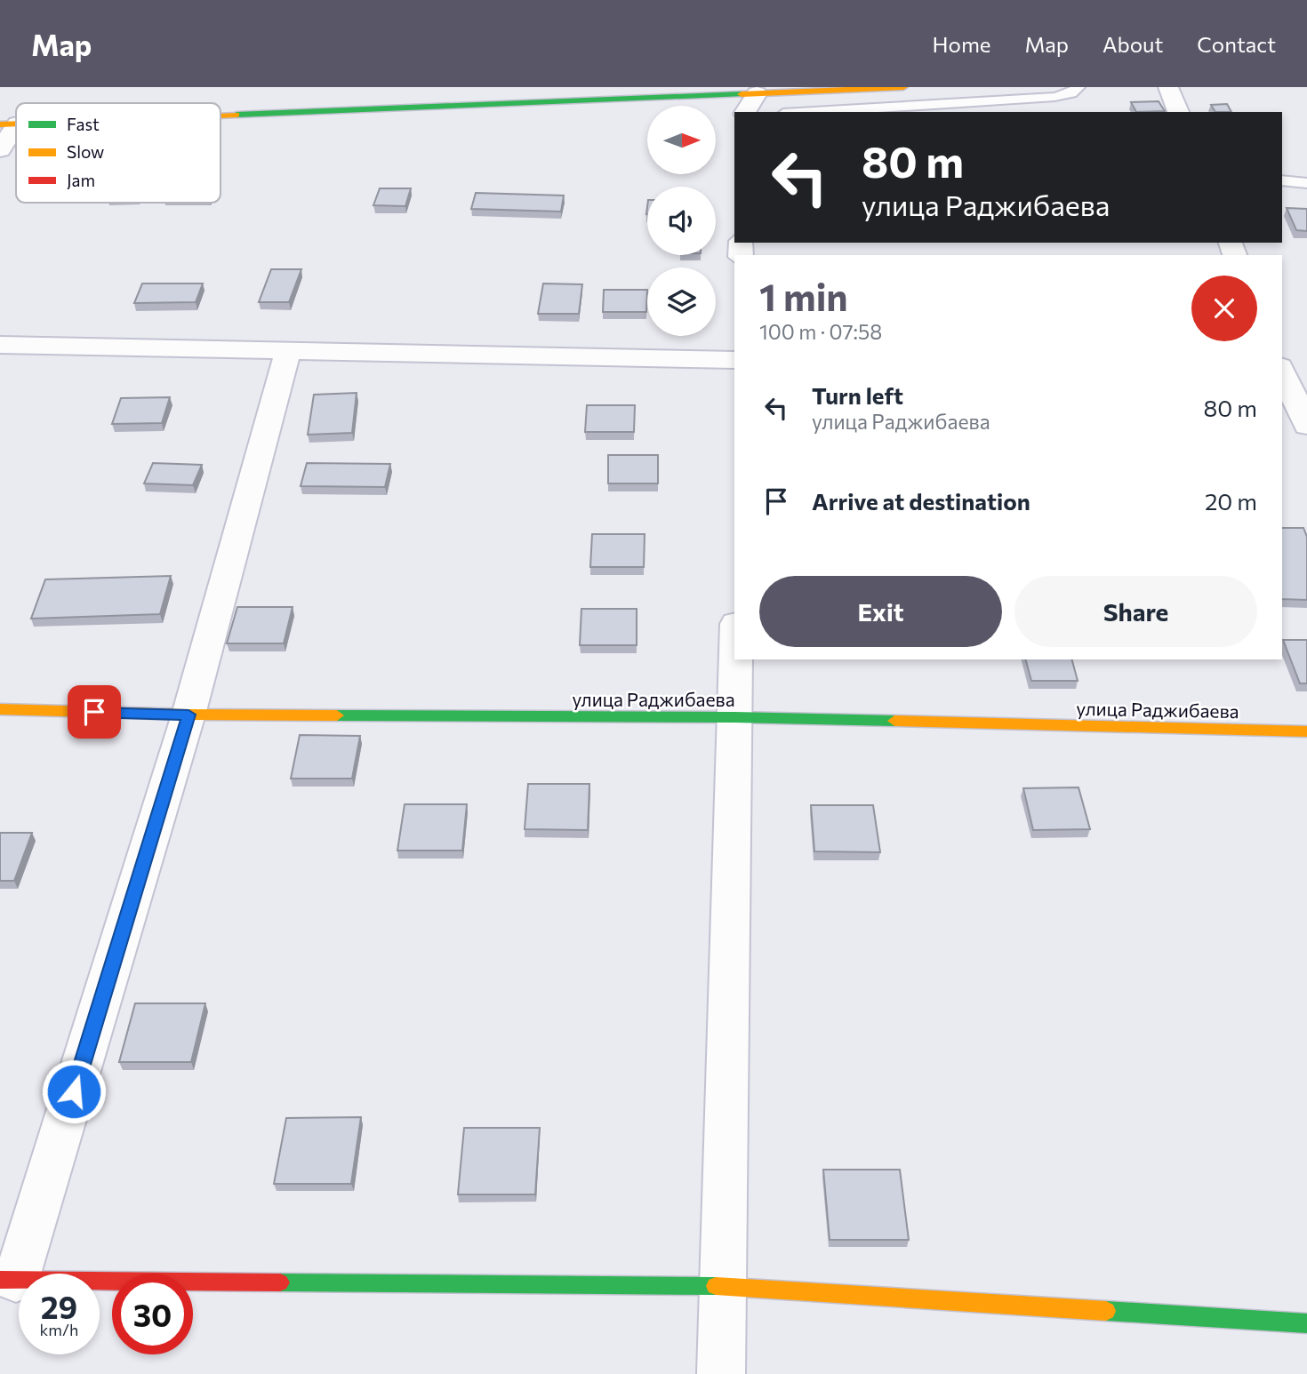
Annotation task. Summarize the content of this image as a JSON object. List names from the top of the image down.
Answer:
{
  "streets": {
    "street": ["улица Раджибаева"]
  },
  "legend": ["Fast", "Slow", "Jam"],
  "north": "right",
  "page": {
    "header": "Map",
    "nav": [
      "Home",
      "Map",
      "About",
      "Contact"
    ],
    "turn": ["80 m", "улица Раджибаева"],
    "heading": ["1 min", "100 m · 07:58"],
    "list": [
      {
        "name": "Turn left",
        "note": "улица Раджибаева",
        "value": "80 m"
      },
      {
        "name": "Arrive at destination",
        "value": "20 m"
      }
    ],
    "buttons": ["Exit", "Share"],
    "speed": "29 km/h",
    "limit": "30"
  }
}
